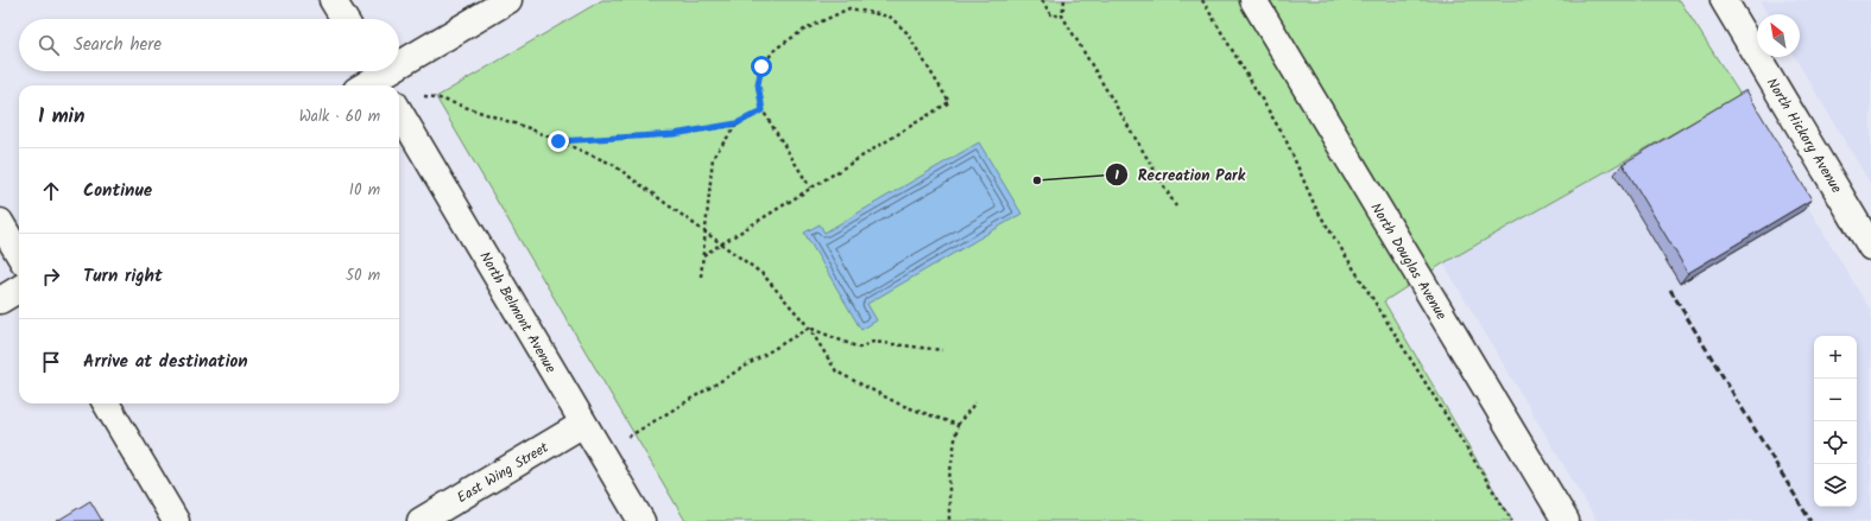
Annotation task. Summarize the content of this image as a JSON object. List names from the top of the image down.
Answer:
{
  "streets": {
    "street": [
      "North Hickory Avenue",
      "North Douglas Avenue",
      "North Belmont Avenue",
      "East Wing Street"
    ]
  },
  "crossings": [
    ["North Belmont Avenue", "East Wing Street"]
  ],
  "places": ["Recreation Park"],
  "north": "top left",
  "page": {
    "search": "Search here",
    "heading": ["1 min", "Walk · 60 m"],
    "list": [
      ["Continue", "10 m"],
      ["Turn right", "50 m"],
      "Arrive at destination"
    ],
    "map_buttons": ["+", "−"]
  }
}
